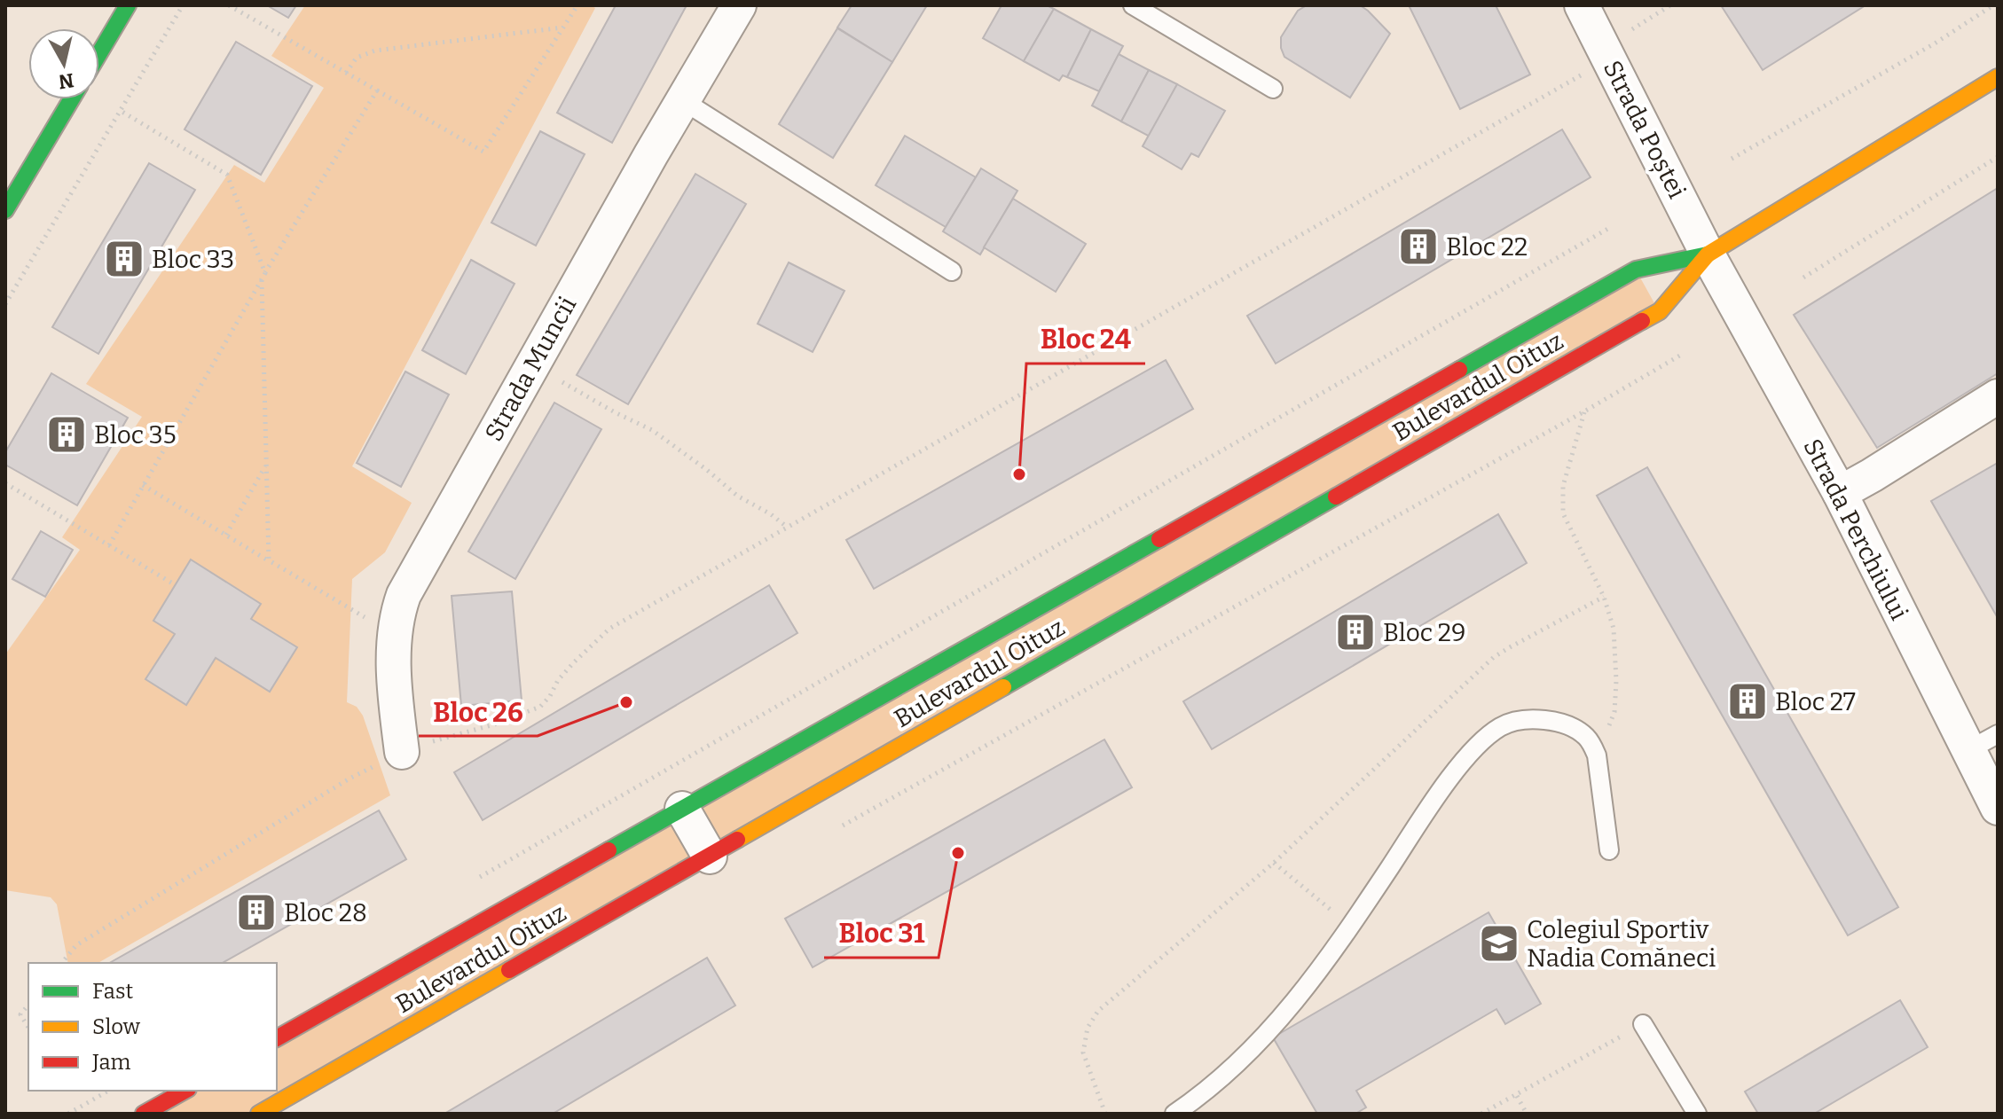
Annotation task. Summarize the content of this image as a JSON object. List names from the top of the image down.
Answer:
{
  "streets": {
    "main road": ["Bulevardul Oituz"],
    "street": ["Strada Poștei", "Strada Muncii", "Strada Perchiului"]
  },
  "crossings": [
    ["Strada Poștei", "Bulevardul Oituz"],
    ["Strada Poștei", "Strada Perchiului"],
    ["Bulevardul Oituz", "Strada Perchiului"]
  ],
  "places": {
    "building": [
      "Bloc 22",
      "Bloc 33",
      "Bloc 35",
      "Bloc 29",
      "Bloc 27",
      "Bloc 28"
    ],
    "other": ["Bloc 24", "Bloc 26", "Bloc 31"],
    "school or university": ["Colegiul Sportiv Nadia Comăneci"]
  },
  "legend": ["Fast", "Slow", "Jam"],
  "north": "bottom"
}
